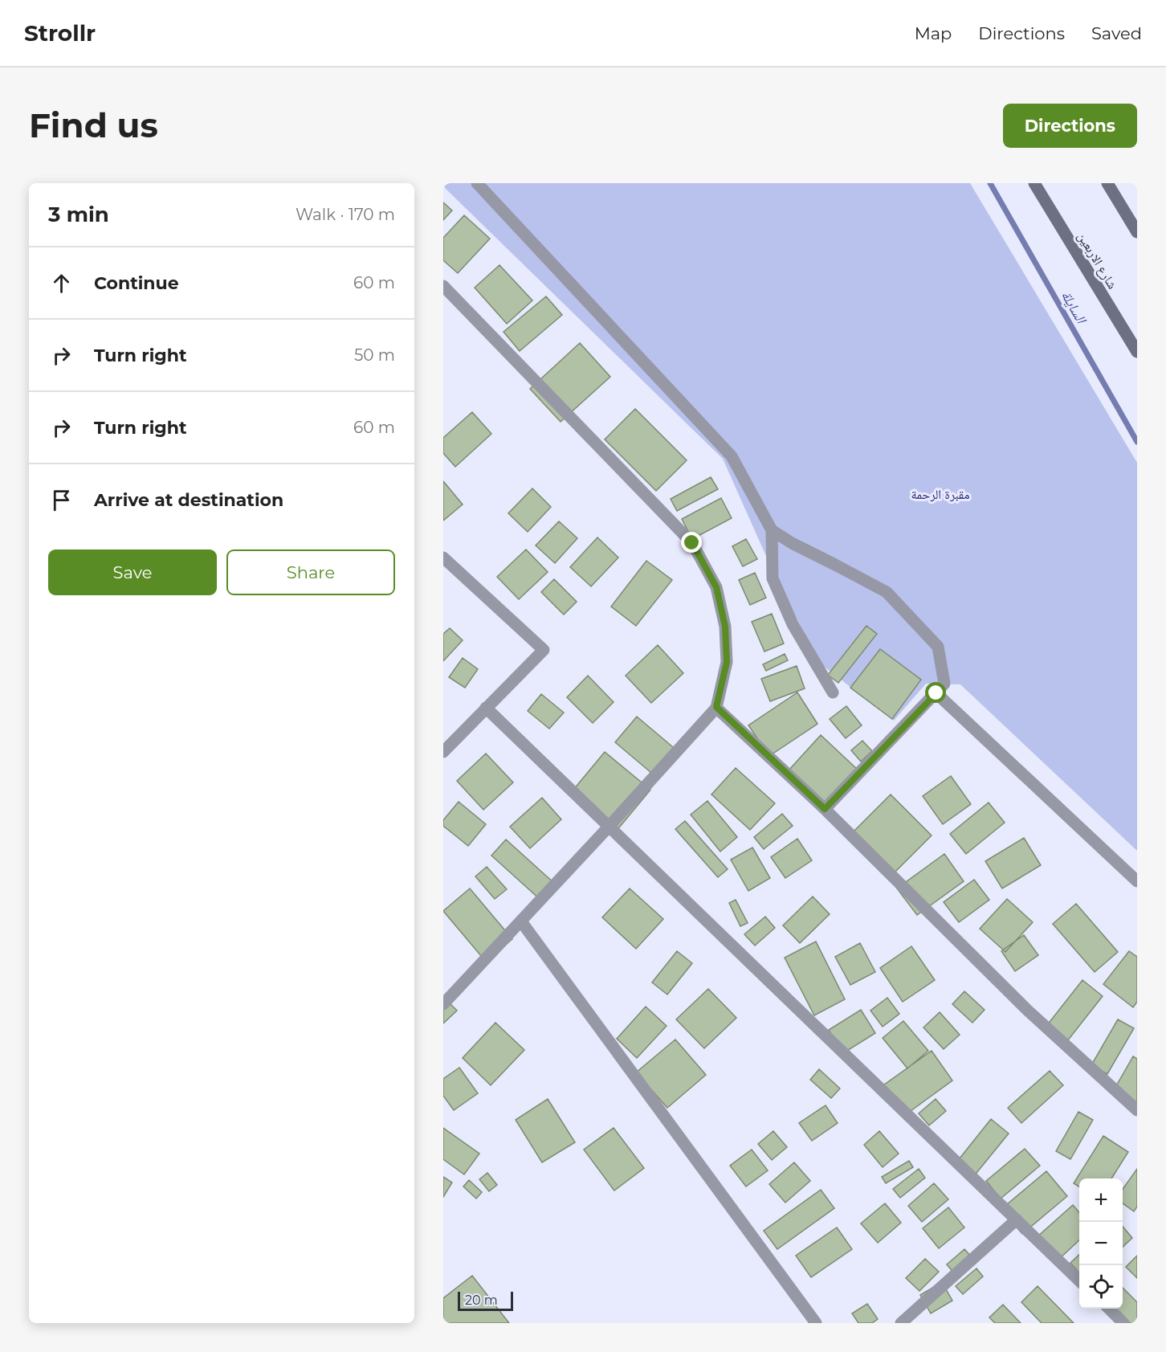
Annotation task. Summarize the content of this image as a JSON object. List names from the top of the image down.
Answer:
{
  "streets": {
    "main road": ["شارع الاربعين"]
  },
  "water": ["السايلة"],
  "parks": ["مقبرة الرحمة"],
  "scale_bar": "20 m",
  "page": {
    "header": "Strollr",
    "nav": ["Map", "Directions", "Saved"],
    "buttons": [
      "Directions",
      ["Save", "Share"]
    ],
    "title": "Find us",
    "heading": ["3 min", "Walk · 170 m"],
    "list": [
      ["Continue", "60 m"],
      ["Turn right", "50 m"],
      ["Turn right", "60 m"],
      "Arrive at destination"
    ],
    "map_buttons": ["+", "−"],
    "scale": "20 m"
  }
}
